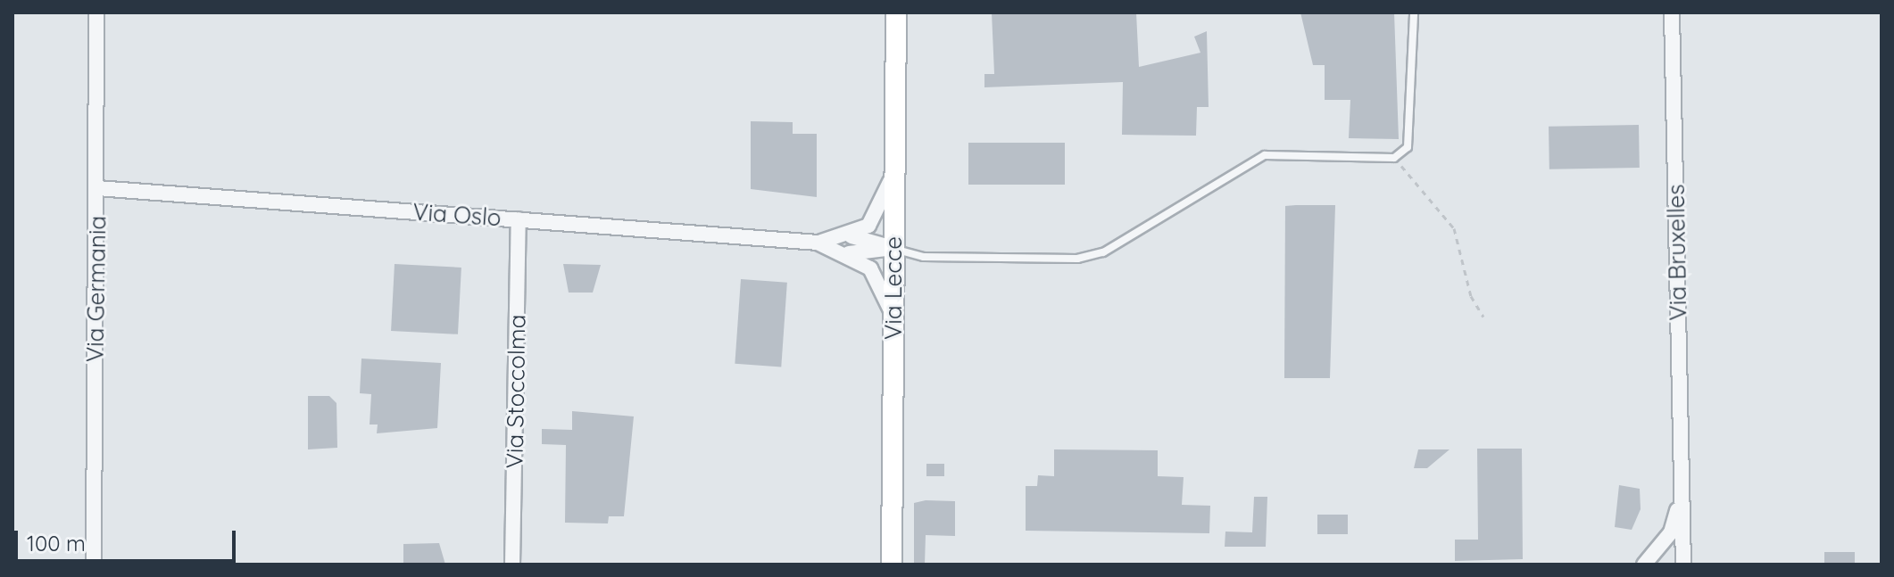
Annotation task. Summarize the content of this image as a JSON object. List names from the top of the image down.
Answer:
{
  "streets": {
    "main road": ["Via Lecce"],
    "street": [
      "Via Oslo",
      "Via Bruxelles",
      "Via Germania",
      "Via Stoccolma"
    ]
  },
  "crossings": [
    ["Via Oslo", "Via Germania"],
    ["Via Oslo", "Via Stoccolma"]
  ],
  "scale_bar": "100 m"
}
